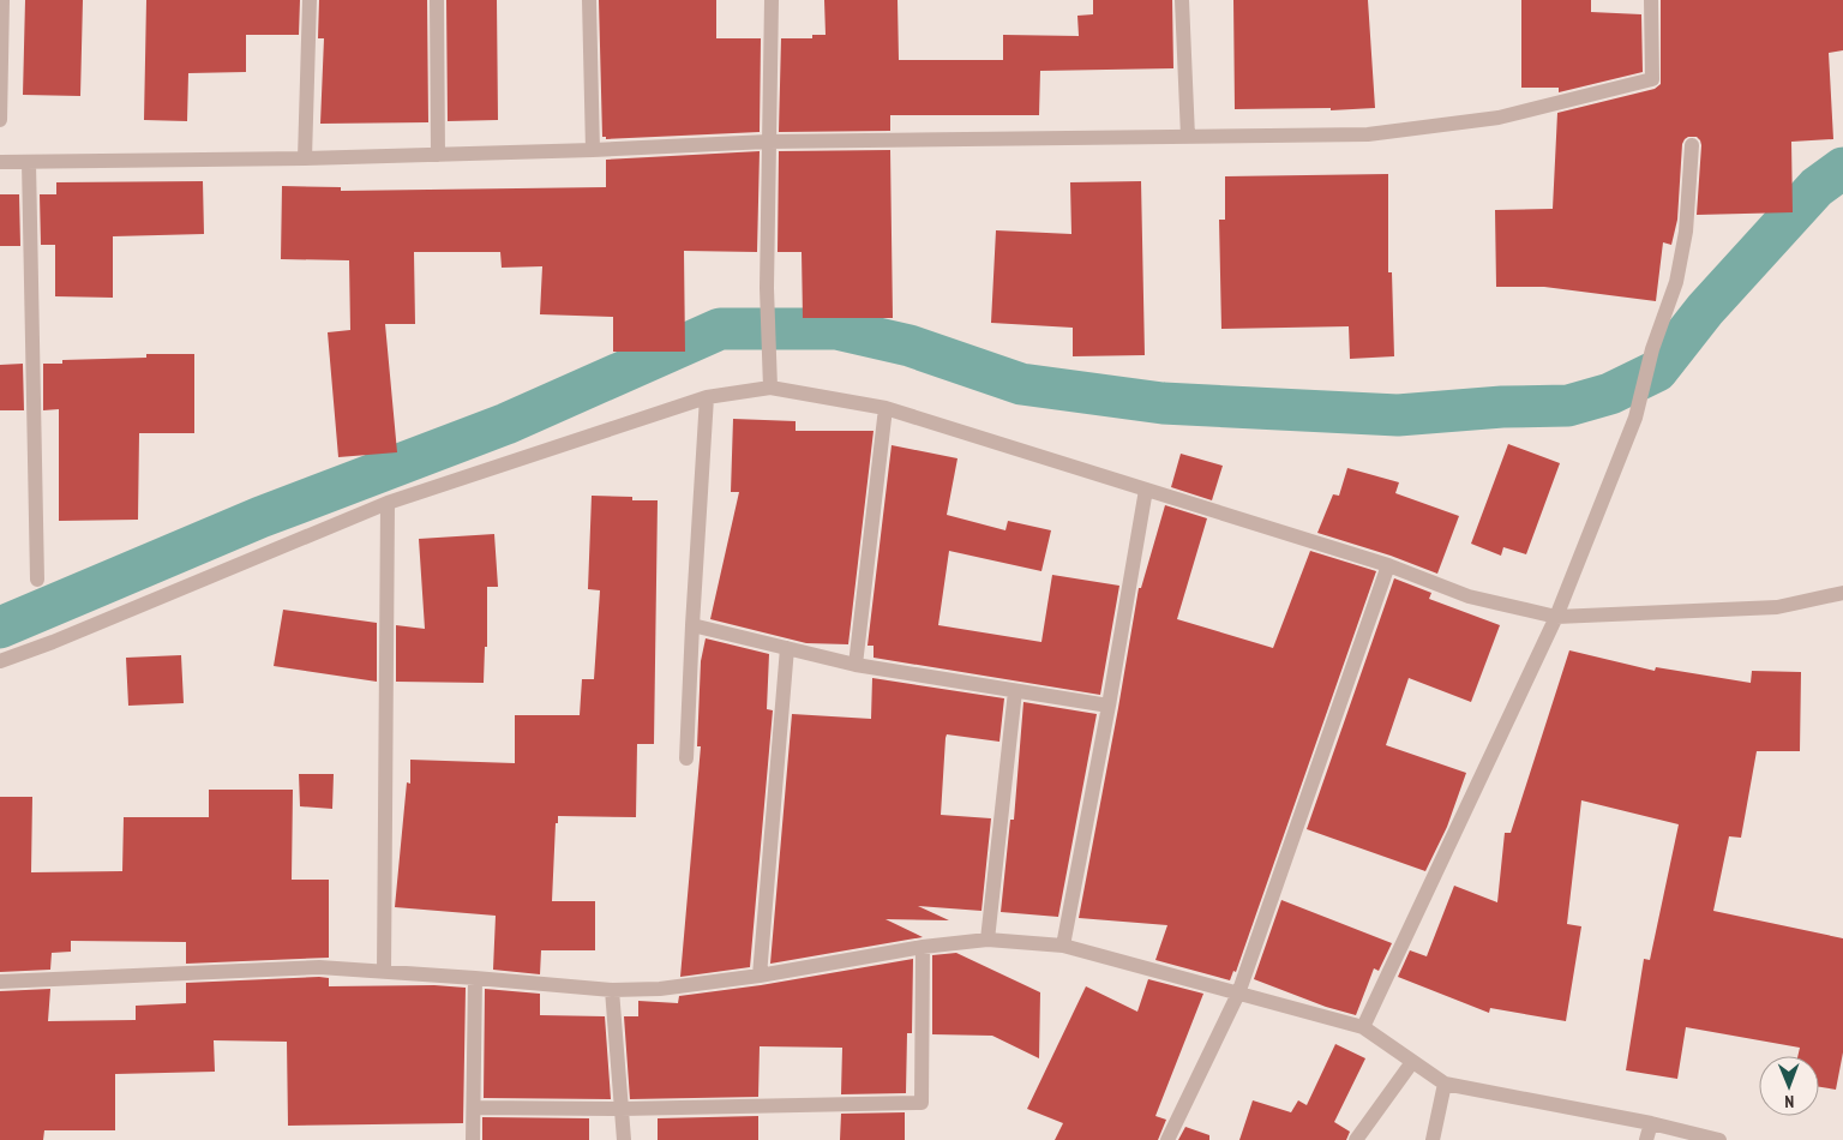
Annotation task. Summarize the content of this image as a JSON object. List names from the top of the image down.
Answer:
{
  "north": "bottom"
}
